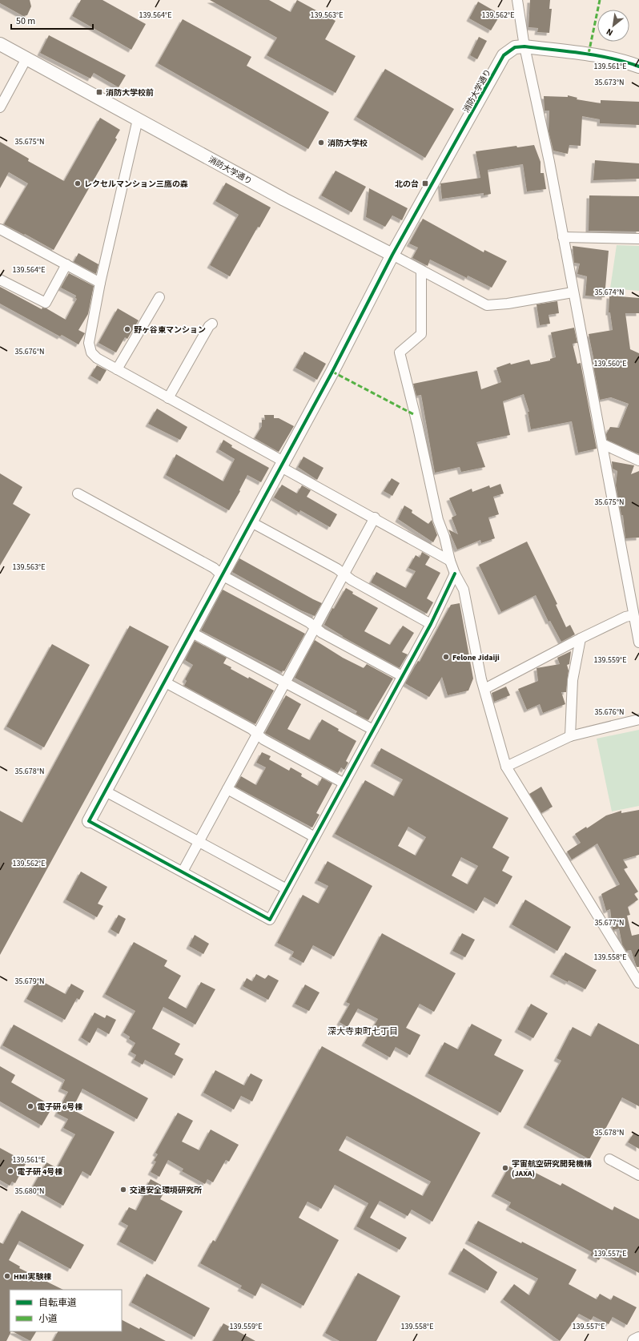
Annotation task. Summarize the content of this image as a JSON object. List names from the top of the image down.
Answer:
{
  "streets": {
    "street": ["消防大学通り"]
  },
  "districts": ["深大寺東町七丁目"],
  "places": {
    "transit": ["消防大学校前", "北の台"],
    "other": [
      "消防大学校",
      "レクセルマンション三鷹の森",
      "野ヶ谷東マンション",
      "Felone Jidaiji",
      "電子研 6号棟",
      "宇宙航空研究開発機構 (JAXA)",
      "電子研 4号棟",
      "交通安全環境研究所",
      "HMI実験棟"
    ]
  },
  "legend": ["自転車道", "小道"],
  "scale_bar": "50 m",
  "north": "bottom left",
  "coordinates": [
    "139.564°E",
    "139.563°E",
    "139.562°E",
    "139.561°E",
    "35.673°N",
    "35.675°N",
    "35.674°N",
    "35.676°N",
    "139.560°E",
    "139.559°E",
    "35.678°N",
    "35.677°N",
    "139.558°E",
    "35.679°N",
    "35.680°N",
    "139.557°E"
  ]
}
